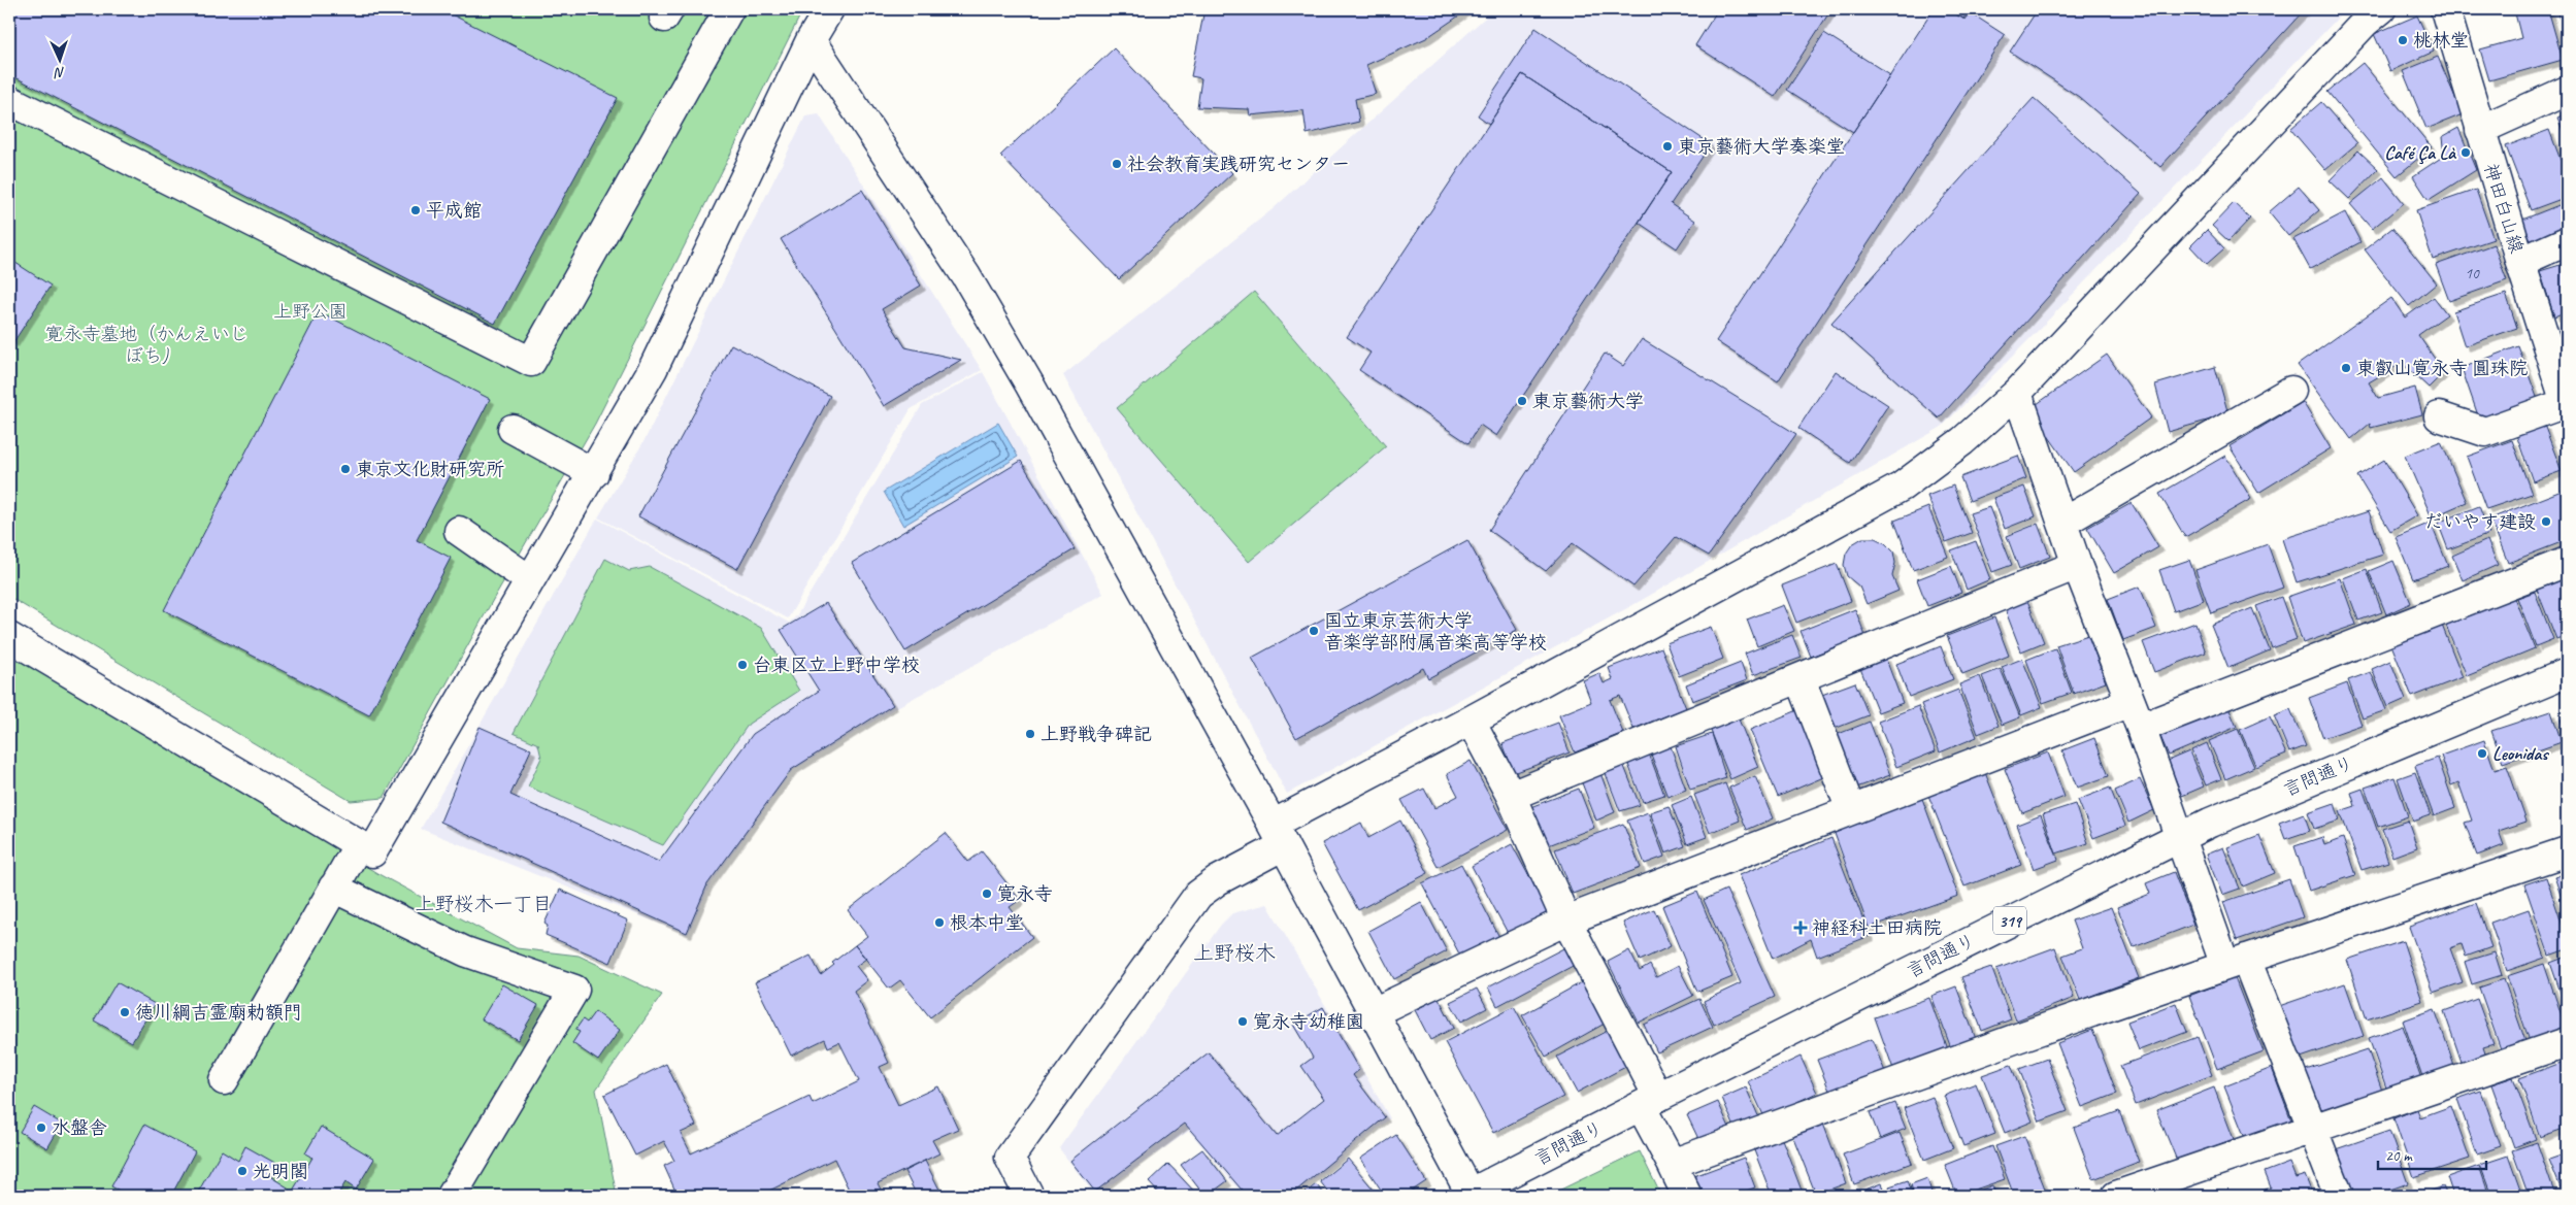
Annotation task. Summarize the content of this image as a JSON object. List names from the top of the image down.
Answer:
{
  "streets": {
    "street": ["神田白山線", "言問通り", "319"]
  },
  "districts": ["上野桜木一丁目", "上野桜木"],
  "parks": ["上野公園", "寛永寺墓地（かんえいじ ぼち)"],
  "places": {
    "other": [
      "桃林堂",
      "東京藝術大学奏楽堂",
      "Café Ça Là",
      "社会教育実践研究センター",
      "平成館",
      "東叡山寛永寺 圓珠院",
      "東京藝術大学",
      "東京文化財研究所",
      "だいやす建設",
      "国立東京芸術大学 音楽学部附属音楽高等学校",
      "台東区立上野中学校",
      "上野戦争碑記",
      "Leonidas",
      "寛永寺",
      "根本中堂",
      "徳川綱吉霊廟勅額門",
      "寛永寺幼稚園",
      "水盤舎",
      "光明閣"
    ],
    "health": ["神経科土田病院"]
  },
  "house_numbers": ["10"],
  "scale_bar": "20 m",
  "north": "bottom"
}
